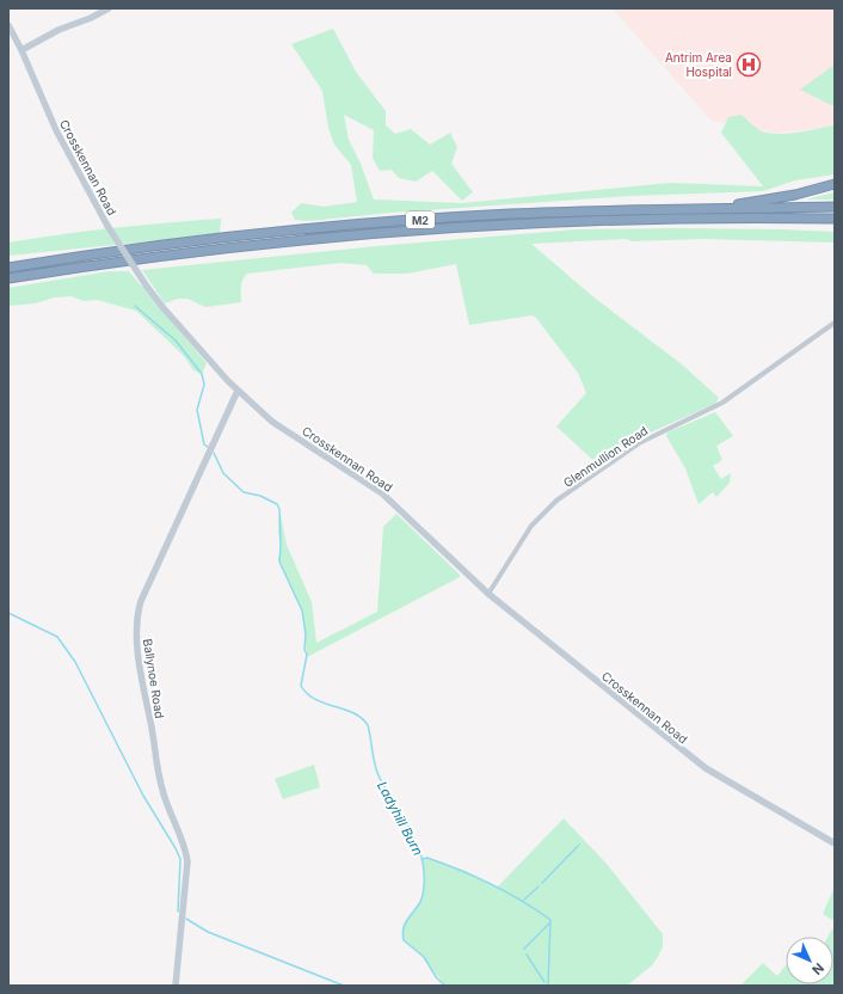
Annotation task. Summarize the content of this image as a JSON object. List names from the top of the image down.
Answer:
{
  "streets": {
    "highway": ["M2"],
    "street": ["Crosskennan Road", "Glenmullion Road", "Ballynoe Road"]
  },
  "crossings": [
    ["Crosskennan Road", "Glenmullion Road"],
    ["Crosskennan Road", "Ballynoe Road"]
  ],
  "water": ["Ladyhill Burn"],
  "places": {
    "hospital": ["Antrim Area Hospital"]
  },
  "north": "bottom right"
}
